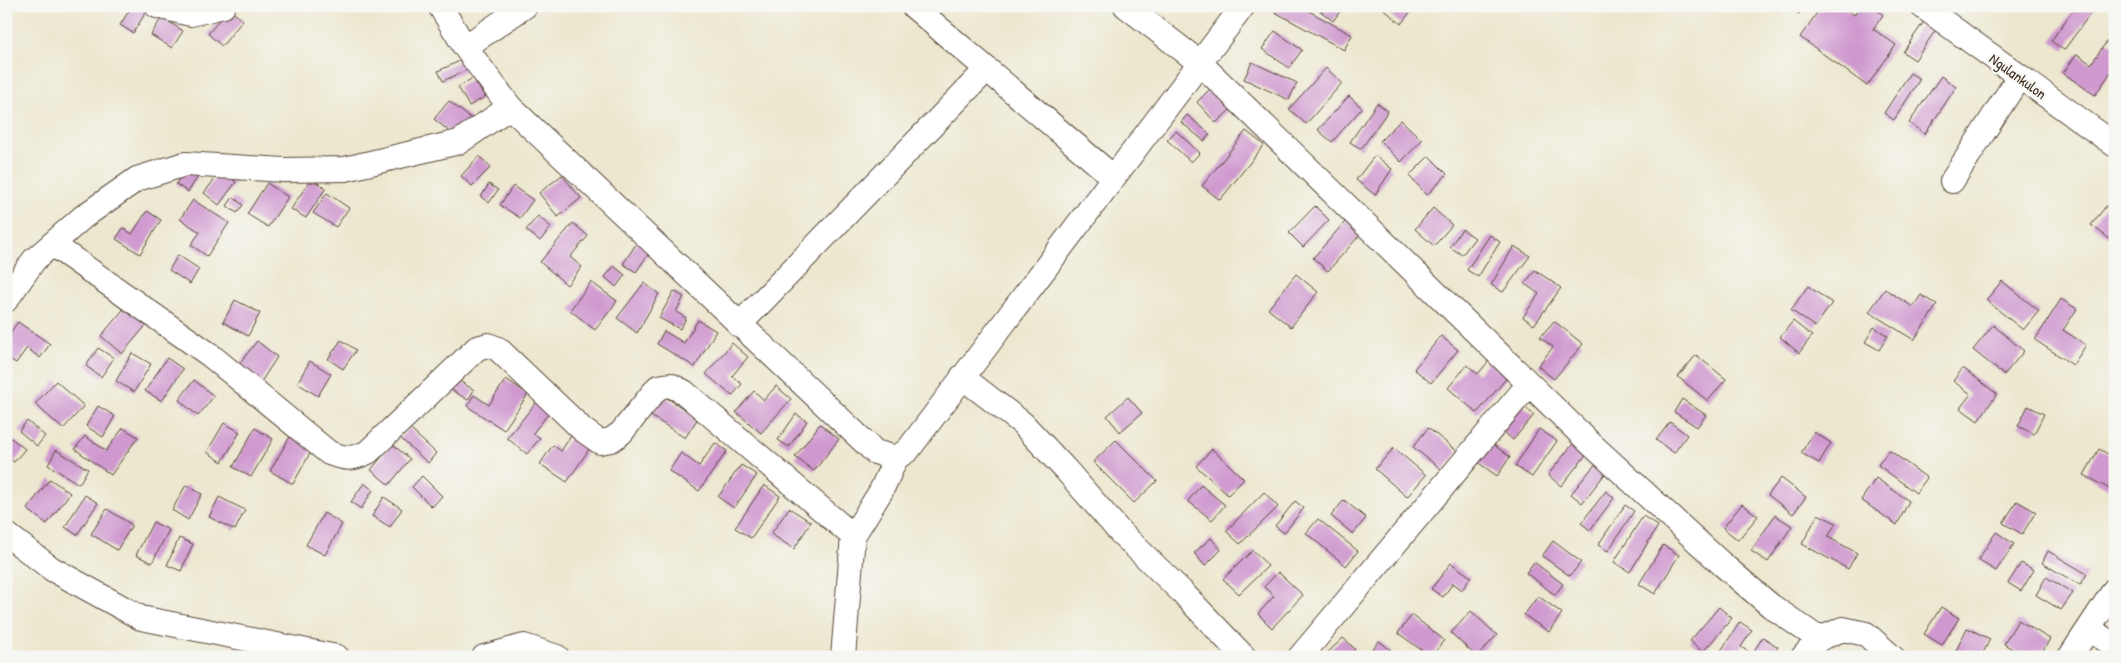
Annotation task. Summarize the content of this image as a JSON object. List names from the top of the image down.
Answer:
{
  "streets": {
    "street": ["Ngulankulon"]
  }
}
